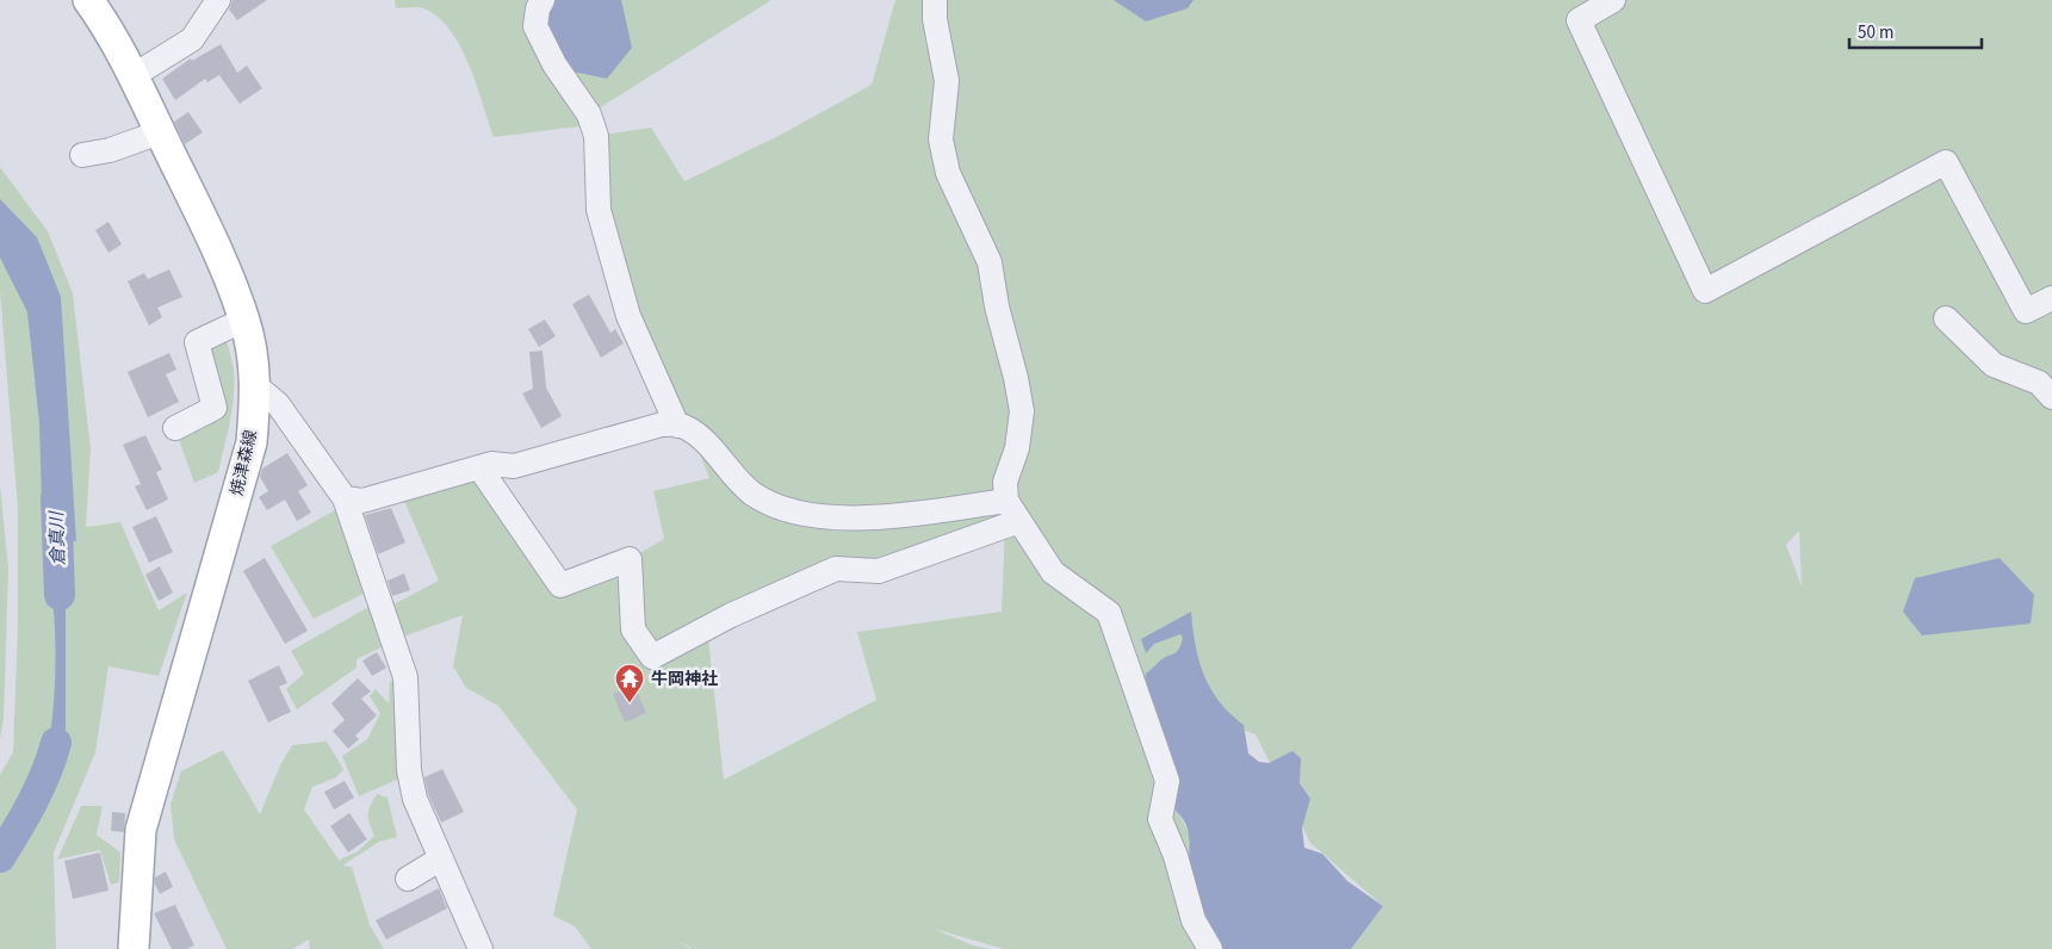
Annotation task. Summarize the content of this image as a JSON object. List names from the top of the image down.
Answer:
{
  "streets": {
    "main road": ["焼津森線"]
  },
  "water": ["倉真川"],
  "places": {
    "temple": ["牛岡神社"]
  },
  "scale_bar": "50 m"
}
